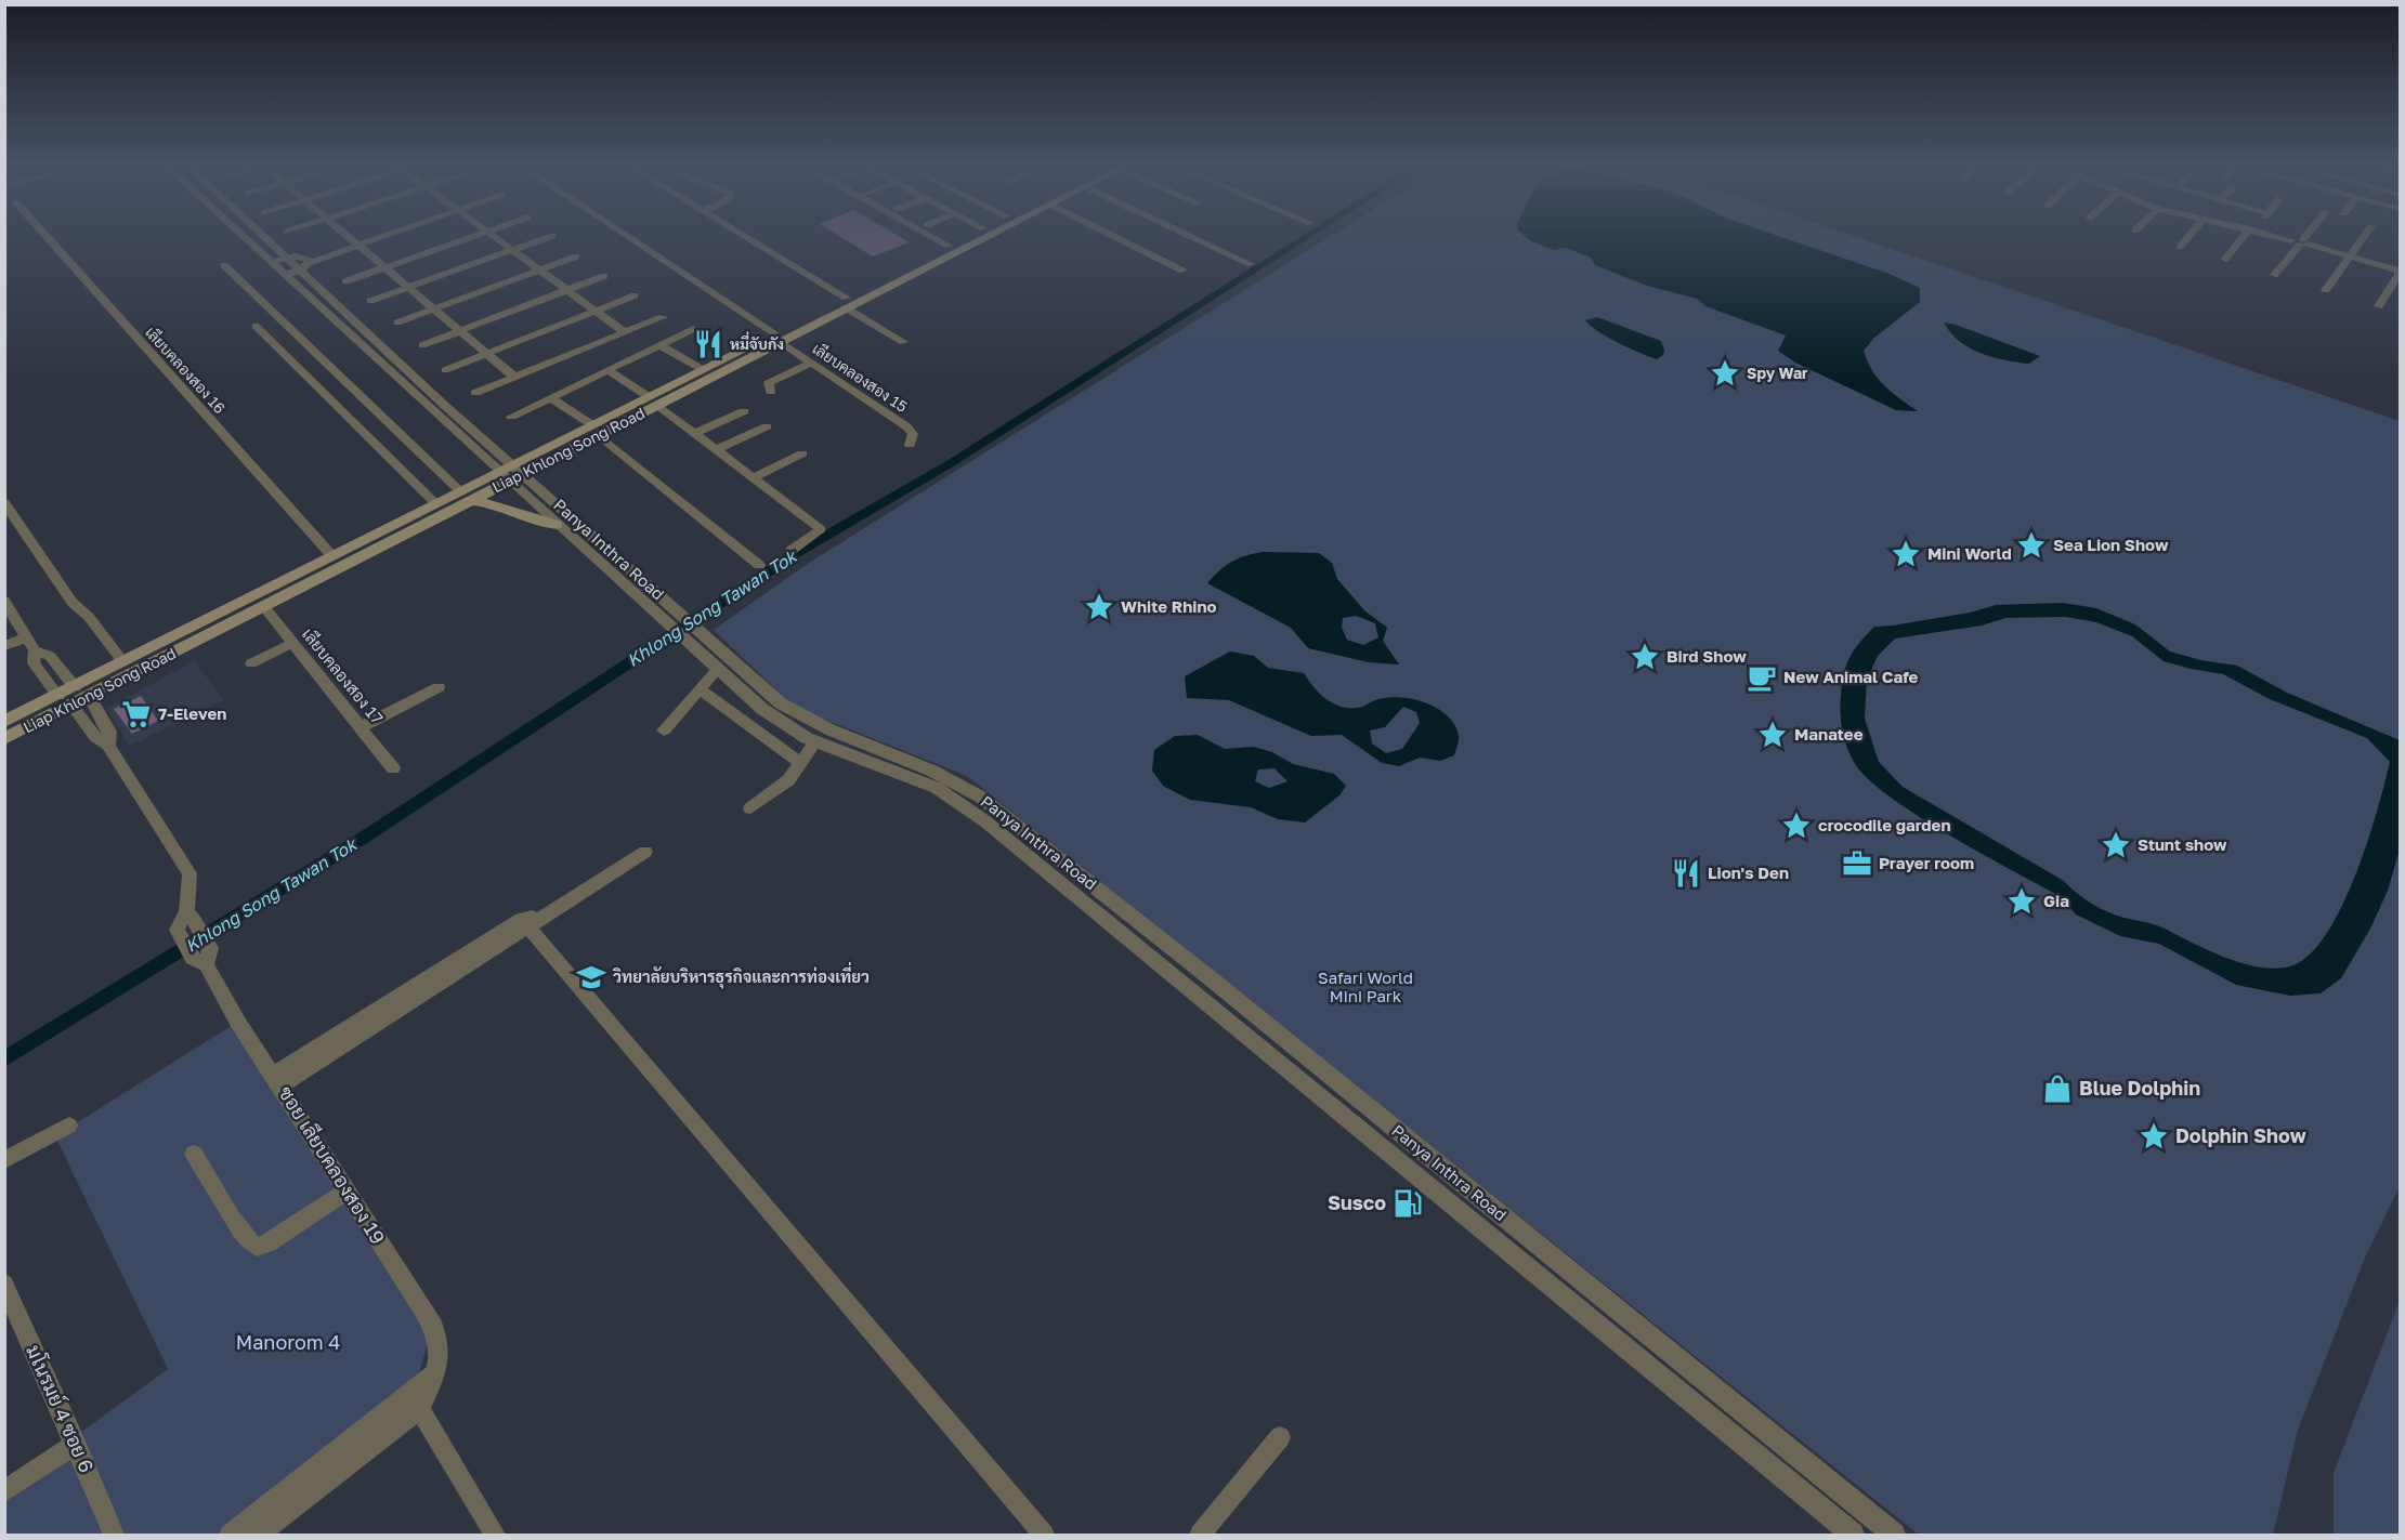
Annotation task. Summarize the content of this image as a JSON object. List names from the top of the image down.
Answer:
{
  "streets": {
    "main road": ["Liap Khlong Song Road"],
    "street": [
      "เลียบคลองสอง 16",
      "เลียบคลองสอง 15",
      "Panya Inthra Road",
      "เลียบคลองสอง 17",
      "ซอย เลียบคลองสอง 19",
      "มโนรมย์ 4 ซอย 6"
    ]
  },
  "crossings": [
    ["เลียบคลองสอง 16", "Liap Khlong Song Road"],
    ["เลียบคลองสอง 15", "Liap Khlong Song Road"],
    ["Liap Khlong Song Road", "Panya Inthra Road"],
    ["Liap Khlong Song Road", "เลียบคลองสอง 17"],
    ["Liap Khlong Song Road", "ซอย เลียบคลองสอง 19"]
  ],
  "water": ["Khlong Song Tawan Tok"],
  "parks": ["Safari World Mini Park", "Manorom 4"],
  "places": {
    "restaurant": ["หมี่จับกัง", "Lion's Den"],
    "place": [
      "Spy War",
      "Sea Lion Show",
      "Mini World",
      "White Rhino",
      "Bird Show",
      "Manatee",
      "crocodile garden",
      "Stunt show",
      "Gia",
      "Dolphin Show"
    ],
    "cafe": ["New Animal Cafe"],
    "supermarket": ["7-Eleven"],
    "office": ["Prayer room"],
    "school or university": ["วิทยาลัยบริหารธุรกิจและการท่องเที่ยว"],
    "shop": ["Blue Dolphin"],
    "fuel station": ["Susco"]
  }
}
